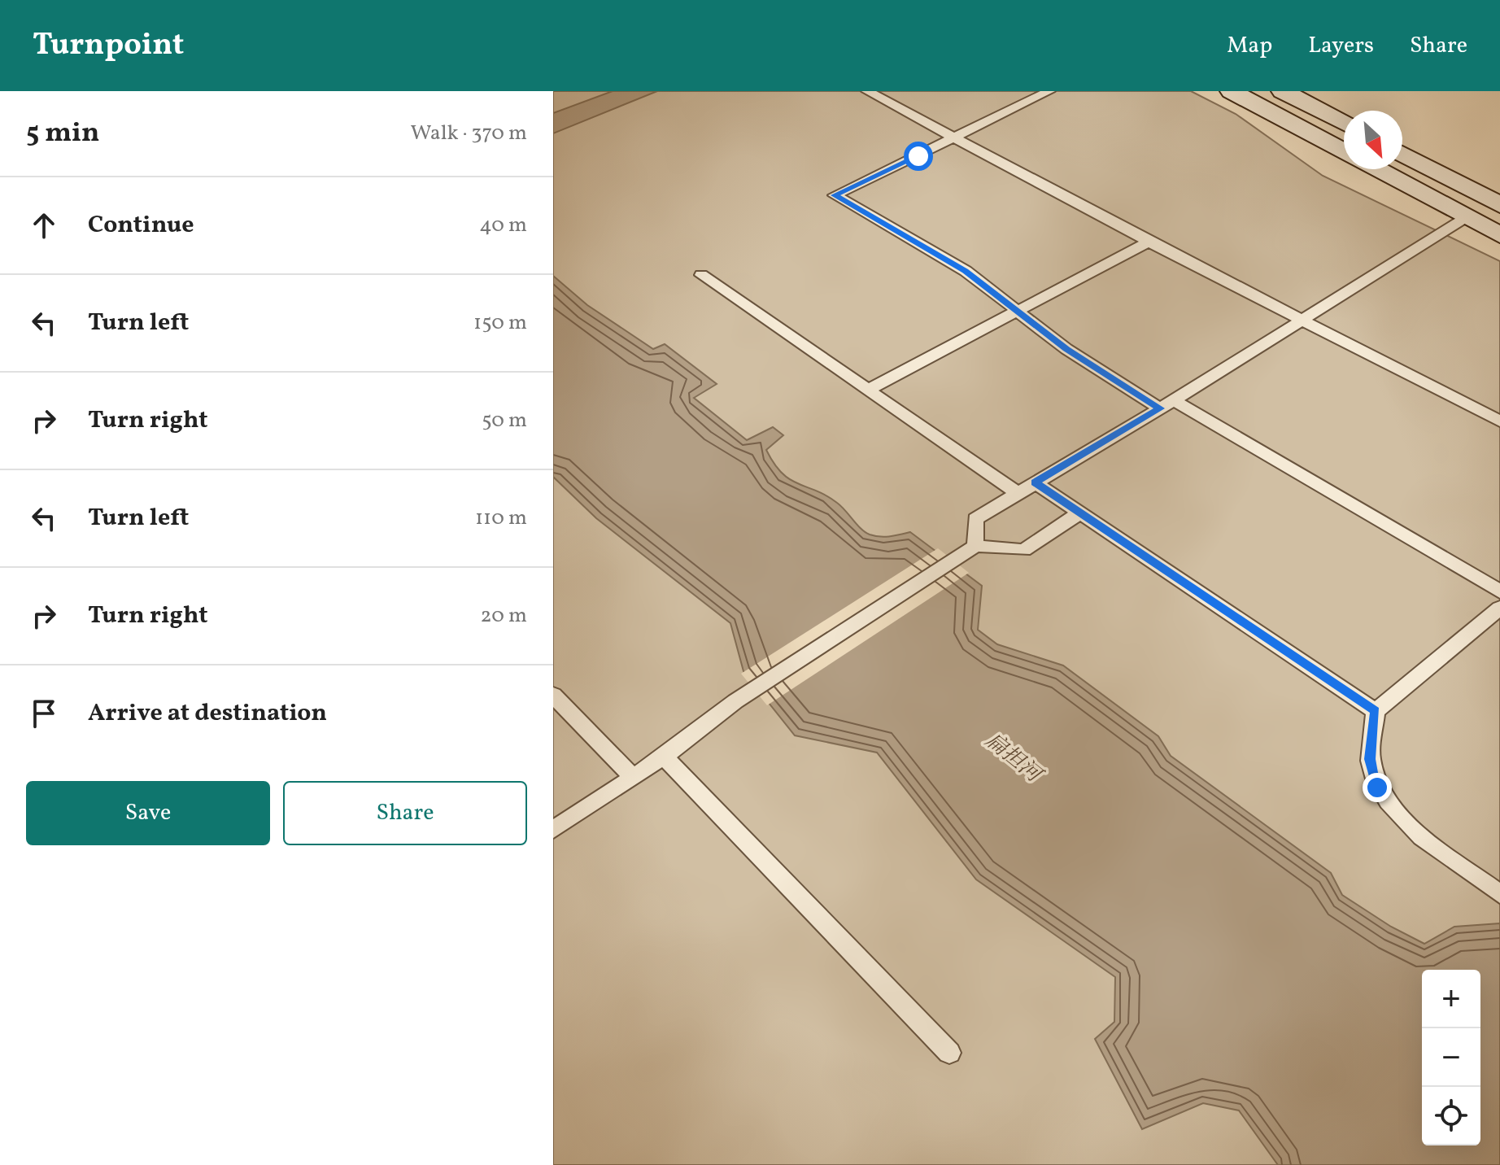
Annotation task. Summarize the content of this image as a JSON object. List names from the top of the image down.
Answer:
{
  "water": ["扁担河"],
  "north": "bottom right",
  "page": {
    "header": "Turnpoint",
    "nav": ["Map", "Layers", "Share"],
    "heading": ["5 min", "Walk · 370 m"],
    "list": [
      ["Continue", "40 m"],
      ["Turn left", "150 m"],
      ["Turn right", "50 m"],
      ["Turn left", "110 m"],
      ["Turn right", "20 m"],
      "Arrive at destination"
    ],
    "buttons": ["Save", "Share"],
    "map_buttons": ["+", "−"]
  }
}
